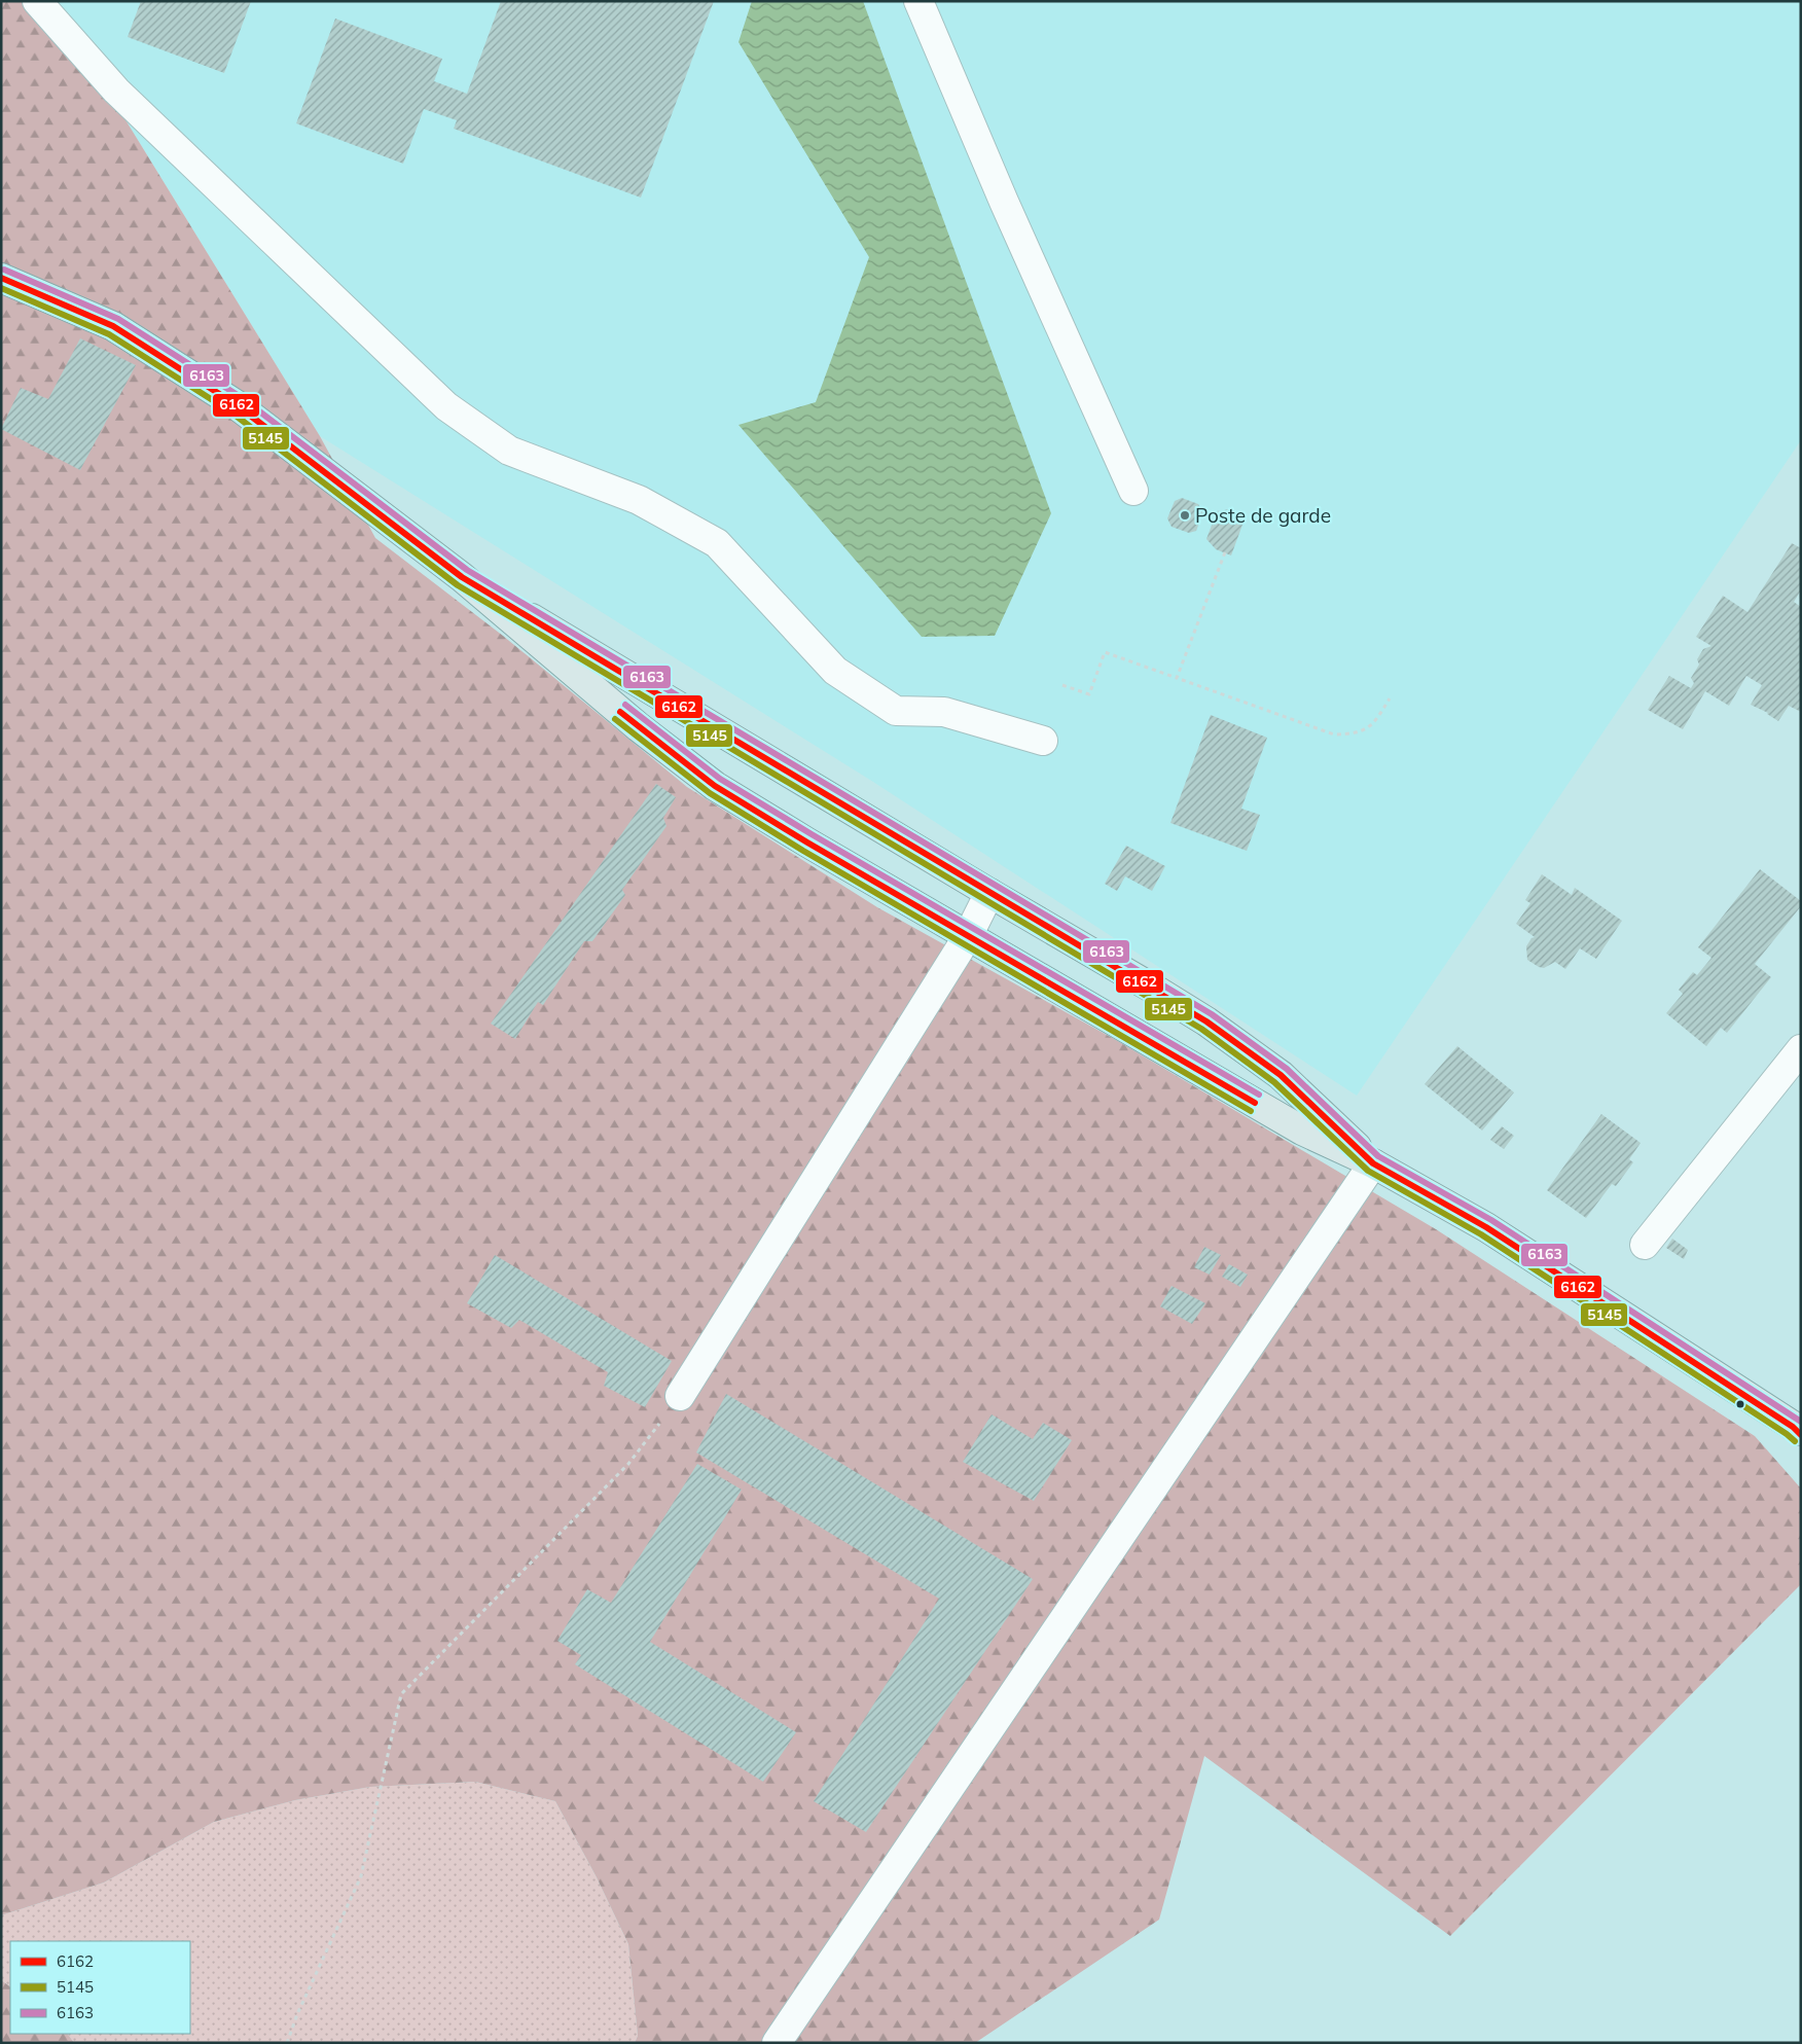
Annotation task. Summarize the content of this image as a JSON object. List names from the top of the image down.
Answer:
{
  "places": ["Poste de garde"],
  "lines": ["transit line 6163", "transit line 6162", "transit line 5145"],
  "legend": ["6162", "5145", "6163"]
}
